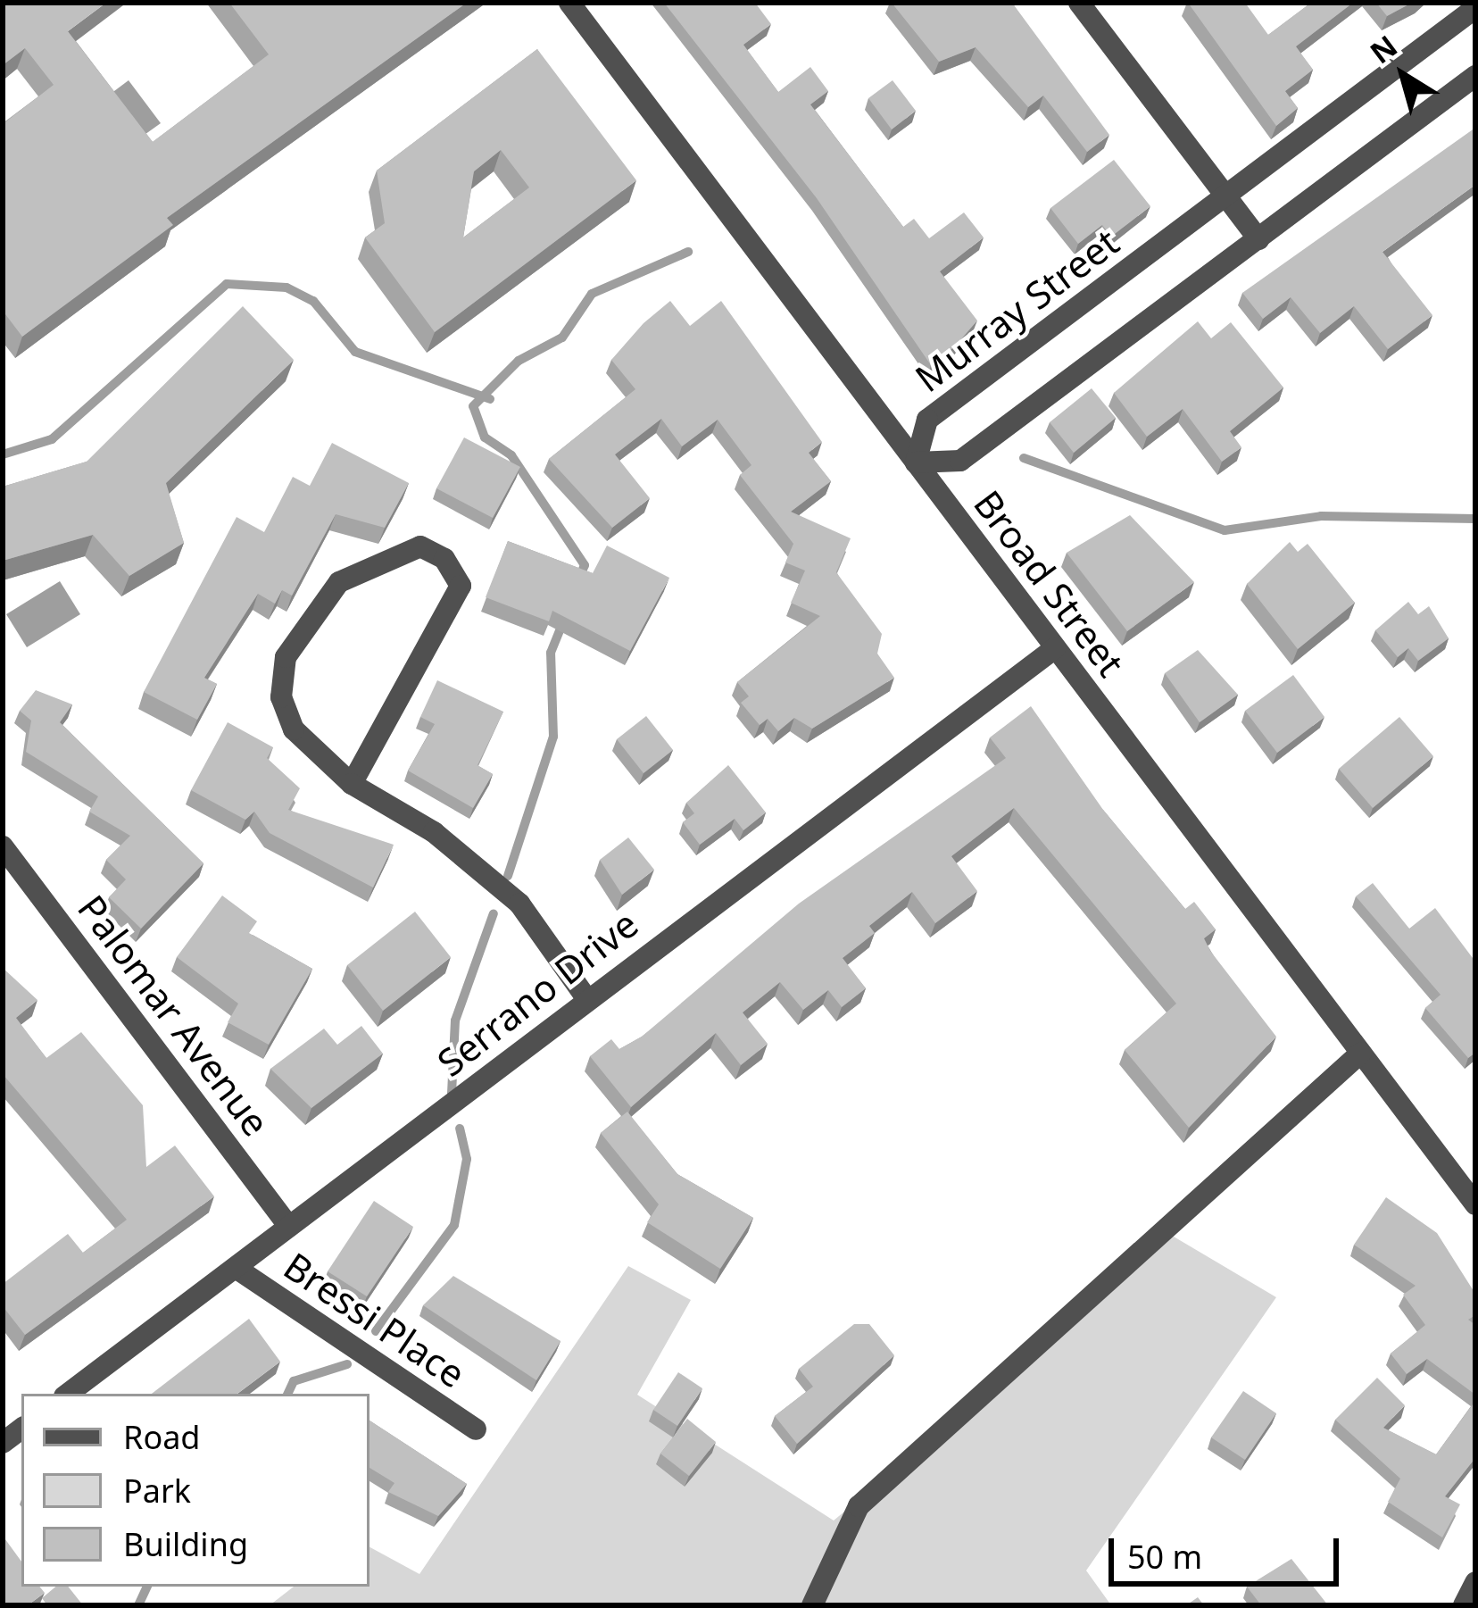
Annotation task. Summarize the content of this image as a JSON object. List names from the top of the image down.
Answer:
{
  "streets": {
    "street": [
      "Murray Street",
      "Broad Street",
      "Serrano Drive",
      "Palomar Avenue",
      "Bressi Place"
    ]
  },
  "crossings": [
    ["Murray Street", "Broad Street"],
    ["Broad Street", "Serrano Drive"],
    ["Serrano Drive", "Palomar Avenue"],
    ["Serrano Drive", "Bressi Place"]
  ],
  "legend": ["Road", "Park", "Building"],
  "scale_bar": "50 m",
  "north": "top left"
}
